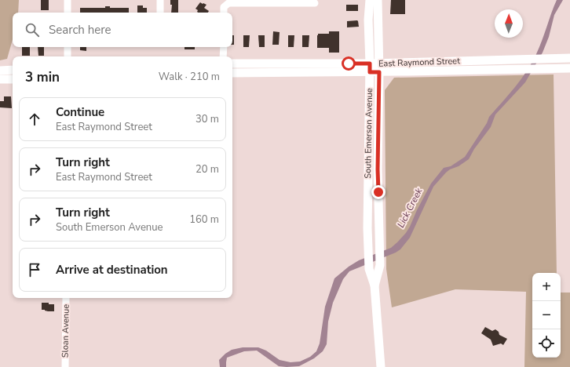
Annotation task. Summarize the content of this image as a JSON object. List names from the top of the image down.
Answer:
{
  "streets": {
    "main road": ["East Raymond Street", "South Emerson Avenue"],
    "street": ["Sloan Avenue"]
  },
  "crossings": [
    ["East Raymond Street", "South Emerson Avenue"]
  ],
  "water": ["Lick Creek"],
  "north": "top",
  "page": {
    "search": "Search here",
    "heading": ["3 min", "Walk · 210 m"],
    "list": [
      ["Continue", "East Raymond Street", "30 m"],
      ["Turn right", "East Raymond Street", "20 m"],
      ["Turn right", "South Emerson Avenue", "160 m"],
      "Arrive at destination"
    ],
    "map_buttons": ["+", "−"]
  }
}
